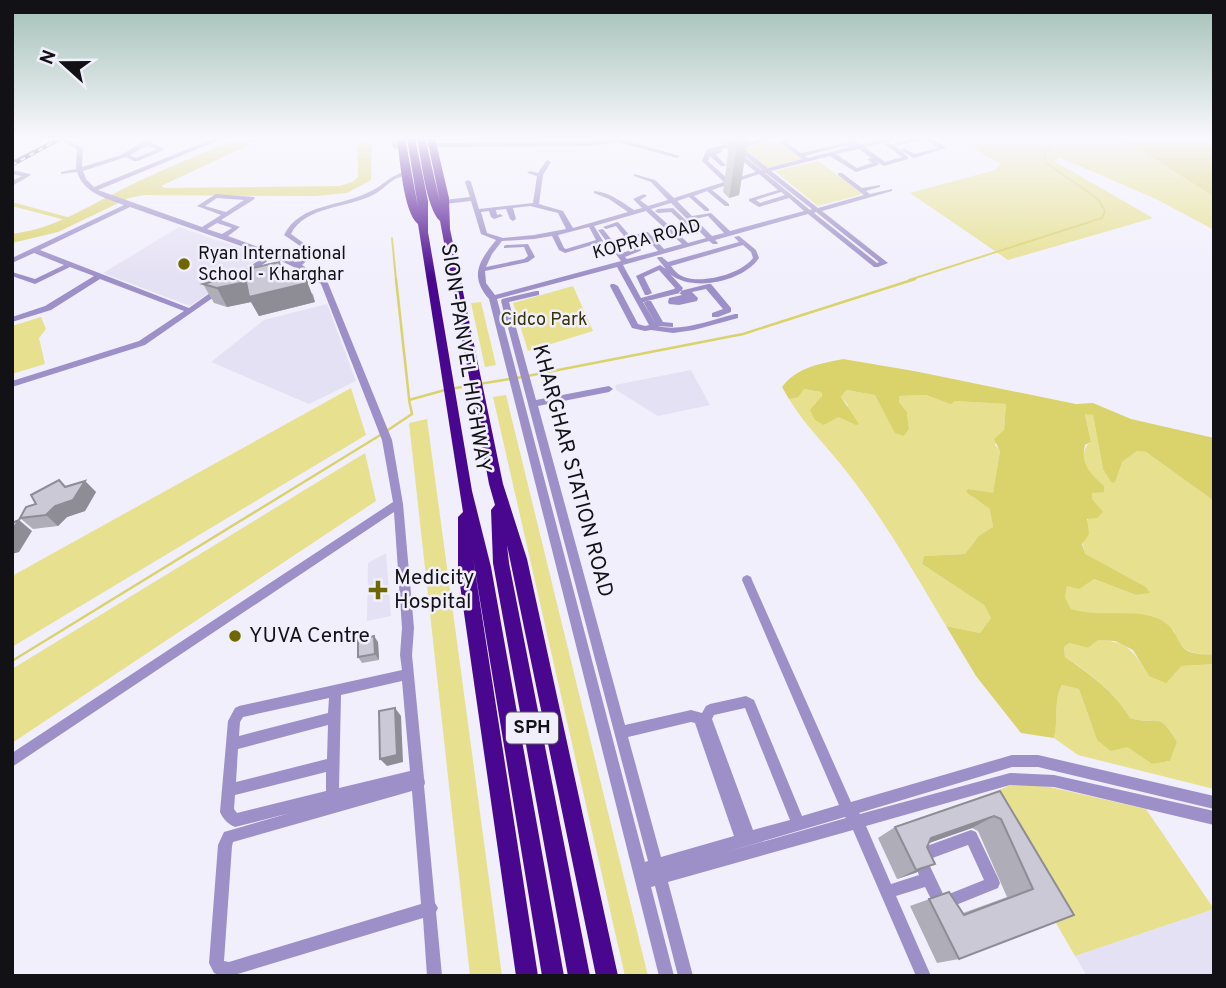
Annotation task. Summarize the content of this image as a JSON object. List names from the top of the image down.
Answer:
{
  "streets": {
    "highway": ["SION-PANVEL HIGHWAY", "SPH"],
    "street": ["KOPRA ROAD", "KHARGHAR STATION ROAD"]
  },
  "crossings": [
    ["KOPRA ROAD", "KHARGHAR STATION ROAD"],
    ["SION-PANVEL HIGHWAY", "SPH"]
  ],
  "parks": ["Cidco Park"],
  "places": {
    "other": ["Ryan International School - Kharghar", "YUVA Centre"],
    "health": ["Medicity Hospital"]
  },
  "north": "left"
}
